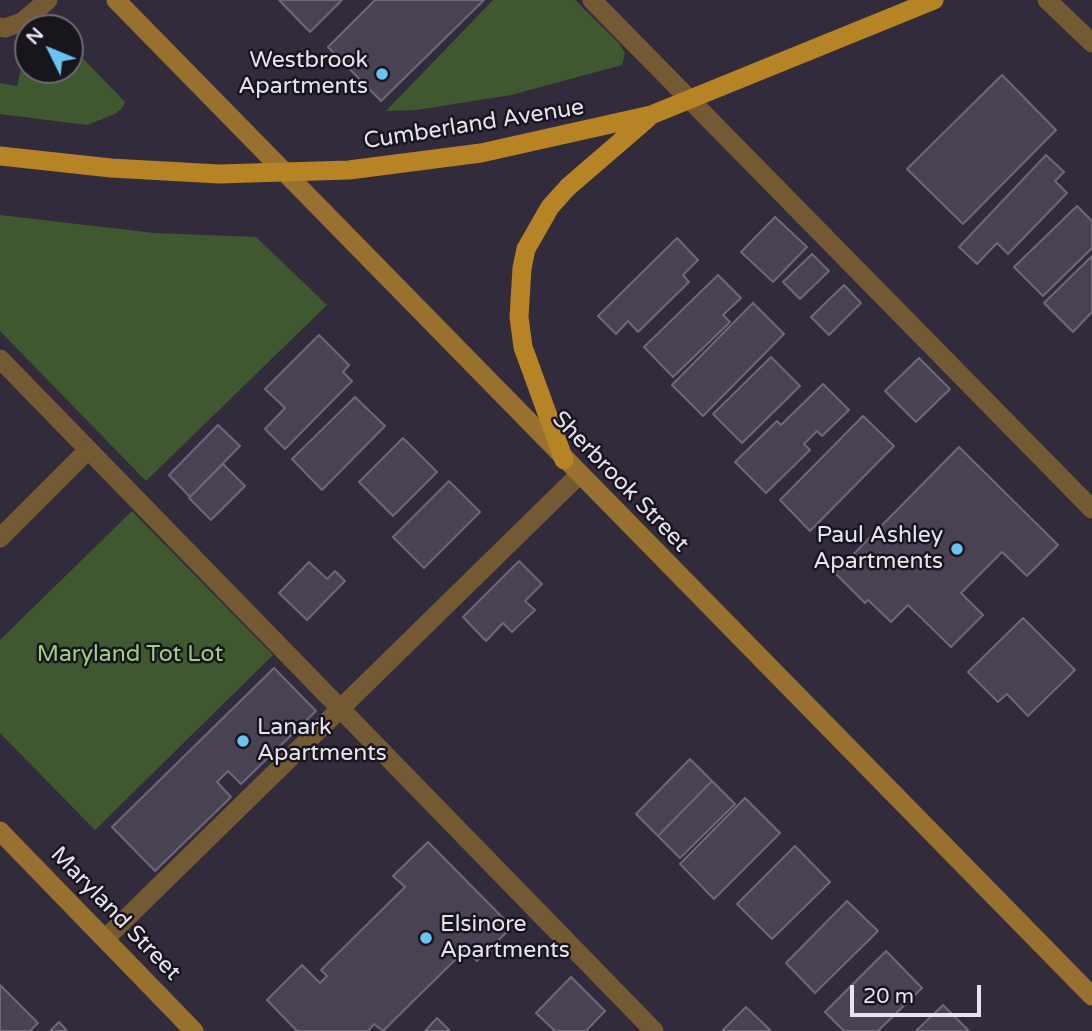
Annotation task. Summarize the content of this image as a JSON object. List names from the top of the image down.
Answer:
{
  "streets": {
    "main road": ["Cumberland Avenue", "Sherbrook Street", "Maryland Street"]
  },
  "crossings": [
    ["Cumberland Avenue", "Sherbrook Street"]
  ],
  "parks": ["Maryland Tot Lot"],
  "places": [
    "Westbrook Apartments",
    "Paul Ashley Apartments",
    "Lanark Apartments",
    "Elsinore Apartments"
  ],
  "scale_bar": "20 m",
  "north": "top left"
}
